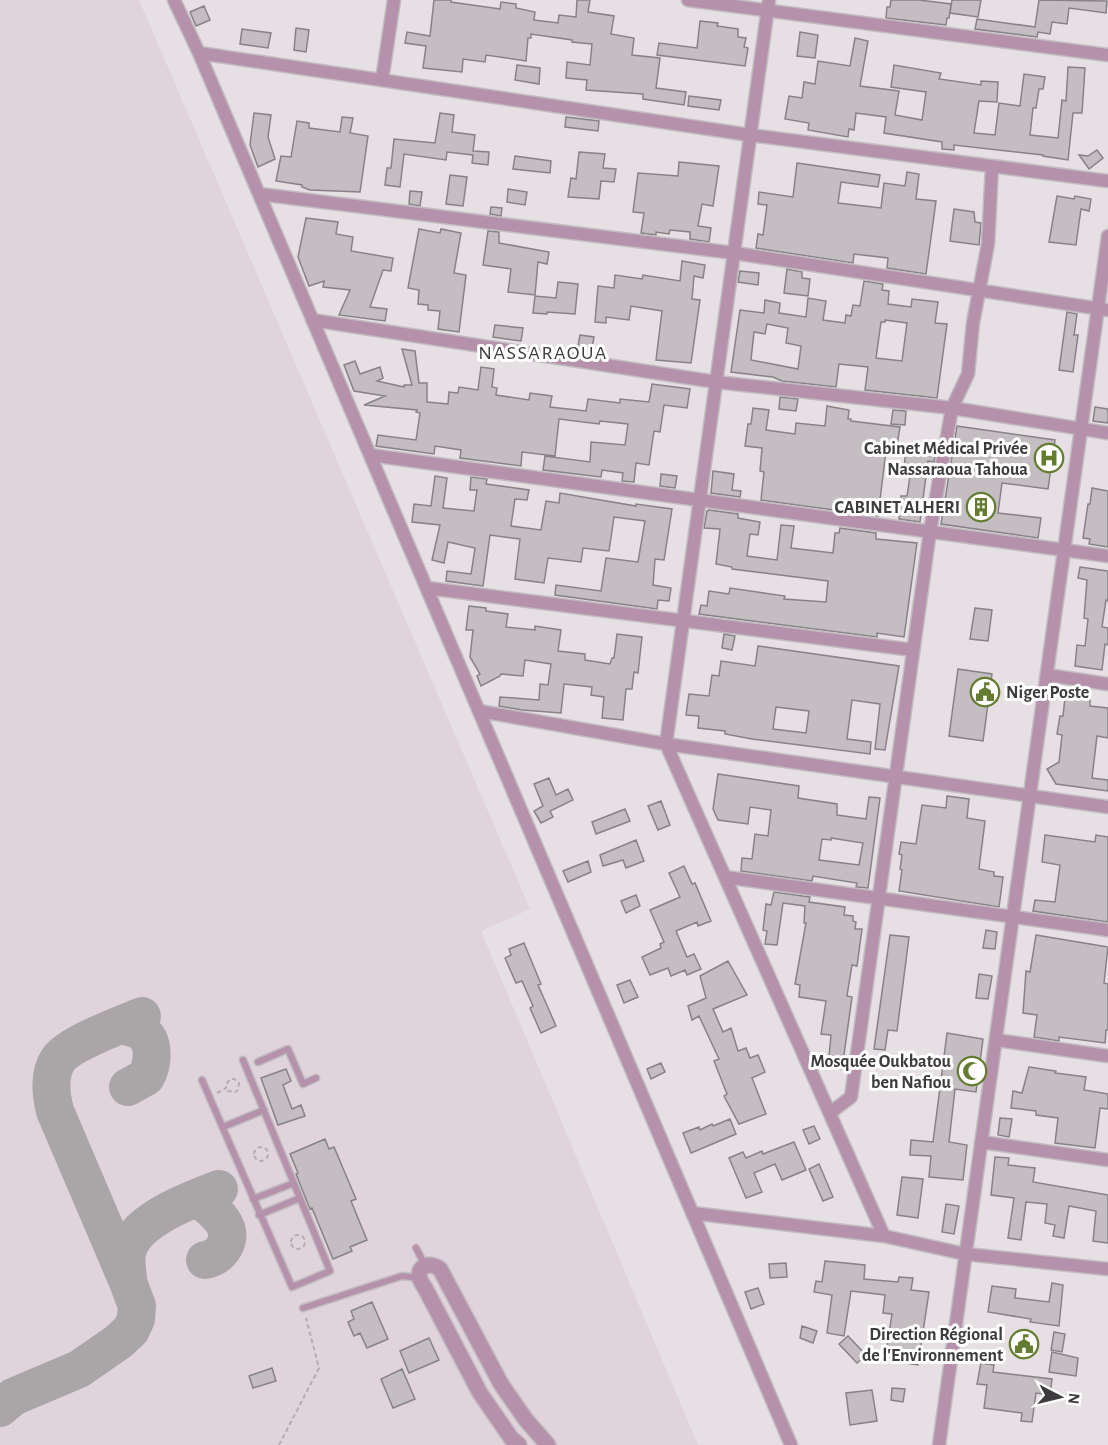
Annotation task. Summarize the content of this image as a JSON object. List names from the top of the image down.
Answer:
{
  "districts": ["NASSARAOUA"],
  "places": {
    "hospital": ["Cabinet Médical Privée Nassaraoua Tahoua"],
    "building": ["CABINET ALHERI"],
    "public building": ["Niger Poste", "Direction Régional de l'Environnement"],
    "mosque": ["Mosquée Oukbatou ben Nafiou"]
  },
  "north": "right"
}
